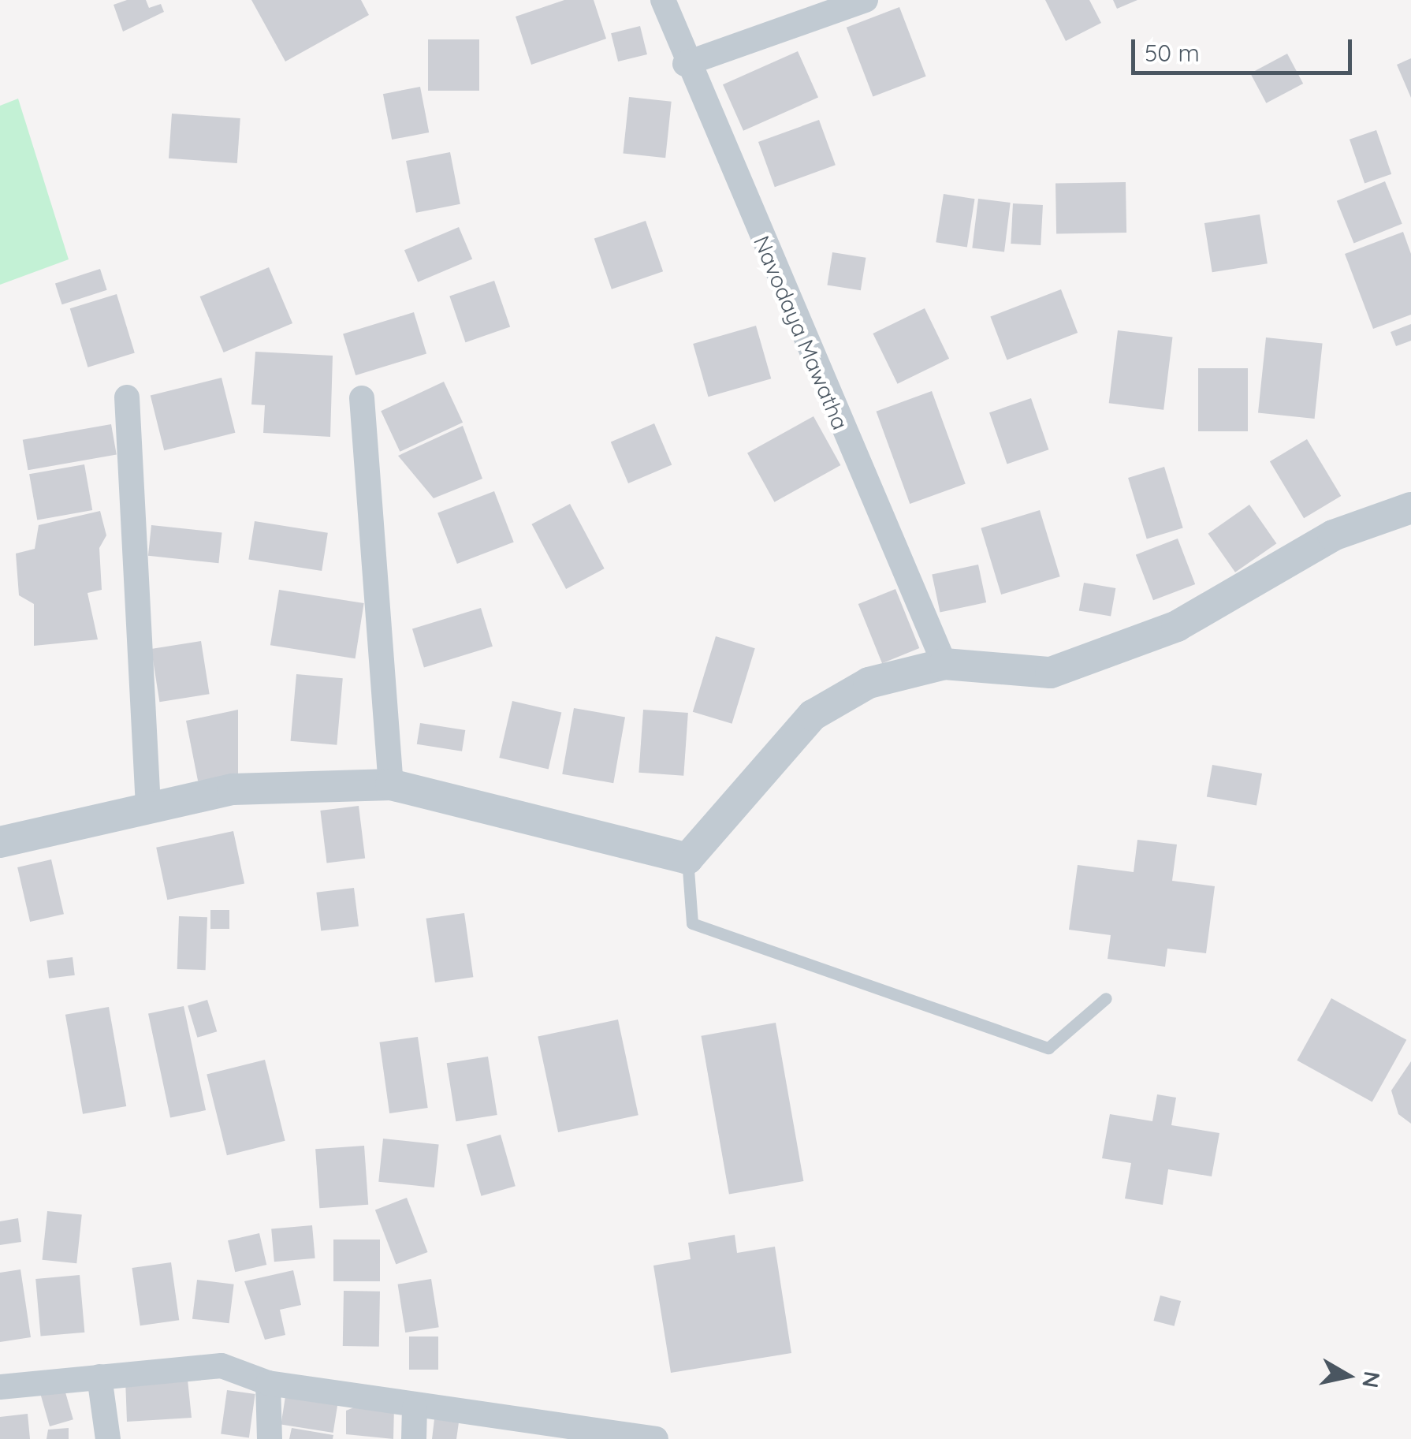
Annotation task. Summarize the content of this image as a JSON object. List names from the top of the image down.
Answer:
{
  "streets": {
    "street": ["Navodaya Mawatha"]
  },
  "scale_bar": "50 m",
  "north": "right"
}
